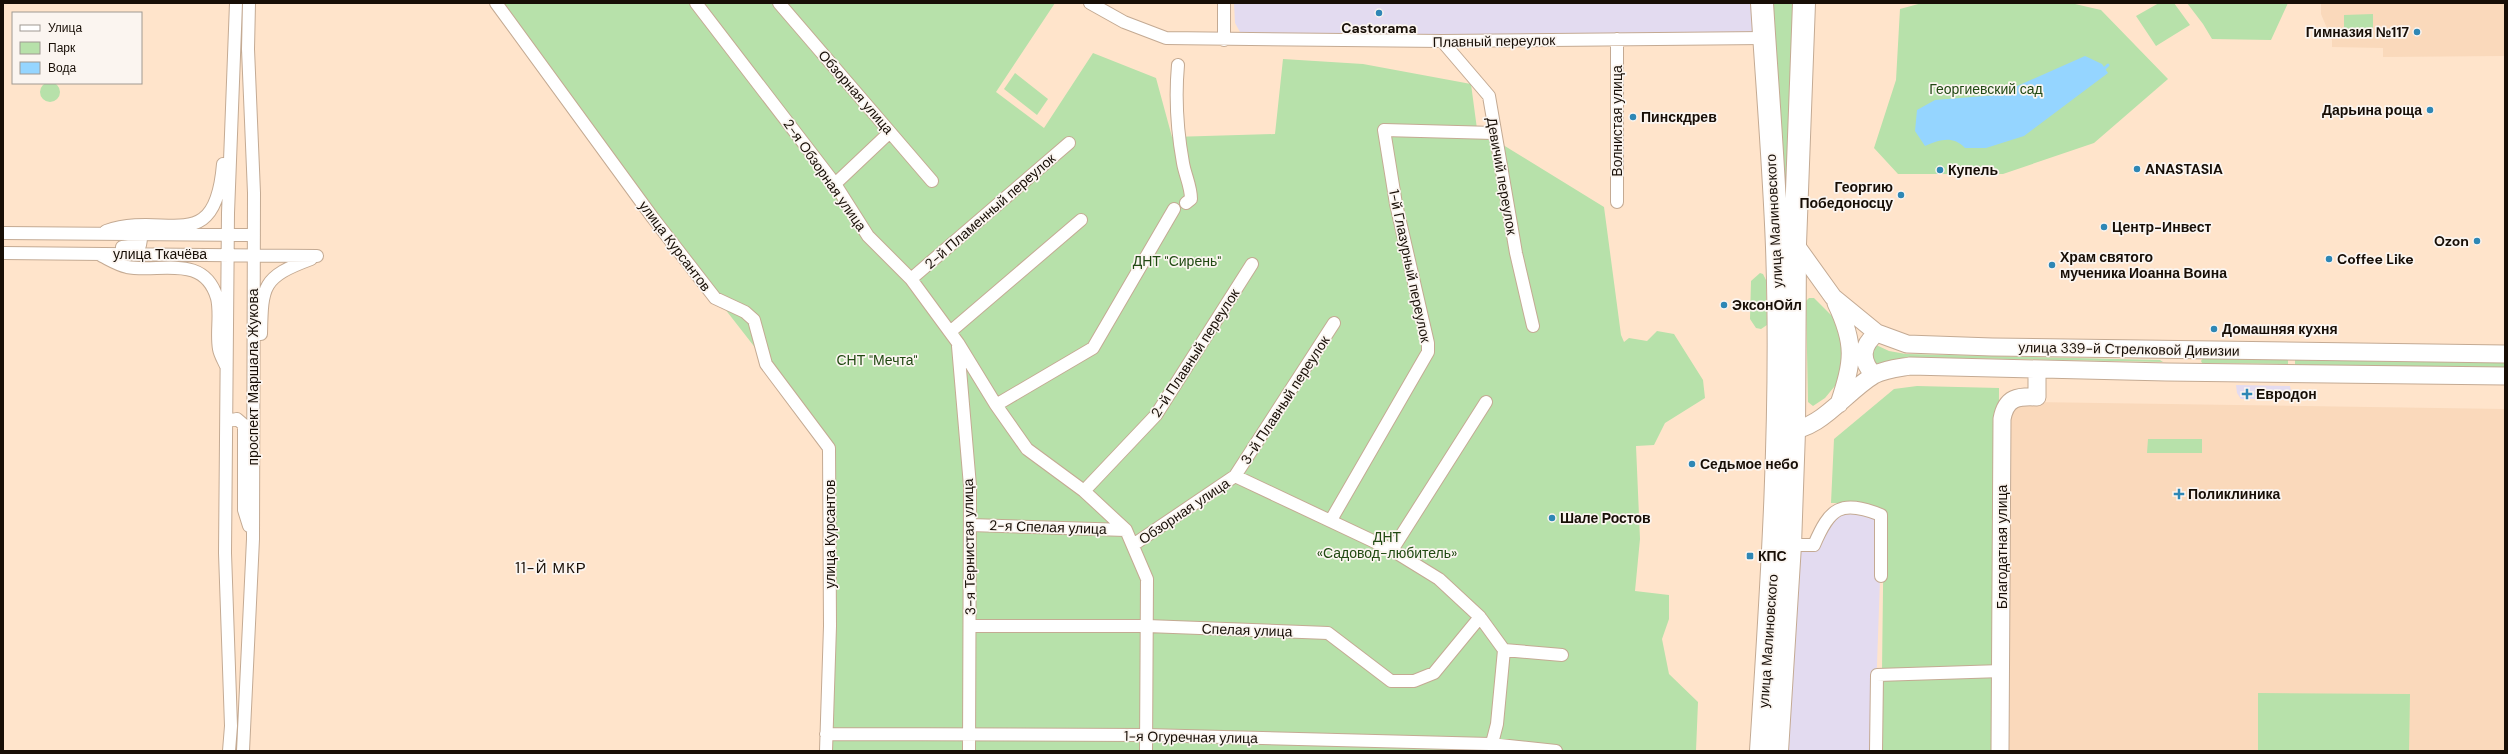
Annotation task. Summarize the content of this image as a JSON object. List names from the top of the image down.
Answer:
{
  "streets": {
    "highway": ["улица Малиновского"],
    "main road": ["улица 339-й Стрелковой Дивизии", "Благодатная улица"],
    "street": [
      "Плавный переулок",
      "Обзорная улица",
      "Волнистая улица",
      "2-я Обзорная улица",
      "Девичий переулок",
      "2-й Пламенный переулок",
      "улица Курсантов",
      "улица Ткачёва",
      "1-й Глазурный переулок",
      "2-й Плавный переулок",
      "проспект Маршала Жукова",
      "3-й Плавный переулок",
      "2-я Спелая улица",
      "3-я Тернистая улица",
      "Спелая улица",
      "1-я Огуречная улица"
    ]
  },
  "crossings": [
    ["Плавный переулок", "Волнистая улица"],
    ["Плавный переулок", "Девичий переулок"],
    ["Плавный переулок", "улица Малиновского"],
    ["Обзорная улица", "1-й Глазурный переулок"],
    ["Обзорная улица", "3-й Плавный переулок"],
    ["Обзорная улица", "Спелая улица"],
    ["2-я Обзорная улица", "2-й Пламенный переулок"],
    ["2-я Обзорная улица", "2-й Плавный переулок"],
    ["2-я Обзорная улица", "2-я Спелая улица"],
    ["2-я Обзорная улица", "3-я Тернистая улица"],
    ["Девичий переулок", "1-й Глазурный переулок"],
    ["улица Малиновского", "улица 339-й Стрелковой Дивизии"],
    ["улица Курсантов", "1-я Огуречная улица"],
    ["улица Ткачёва", "проспект Маршала Жукова"],
    ["улица 339-й Стрелковой Дивизии", "Благодатная улица"],
    ["2-я Спелая улица", "3-я Тернистая улица"],
    ["3-я Тернистая улица", "Спелая улица"],
    ["3-я Тернистая улица", "1-я Огуречная улица"]
  ],
  "districts": ["11-Й МКР"],
  "parks": [
    "Георгиевский сад",
    "ДНТ \"Сирень\"",
    "СНТ \"Мечта\"",
    "ДНТ «Садовод-любитель»"
  ],
  "places": {
    "other": [
      "Castorama",
      "Гимназия №117",
      "Дарьина роща",
      "Пинскдрев",
      "ANASTASIA",
      "Купель",
      "Георгию Победоносцу",
      "Центр-Инвест",
      "Ozon",
      "Coffee Like",
      "Храм святого мученика Иоанна Воина",
      "ЭксонОйл",
      "Домашняя кухня",
      "Седьмое небо",
      "Шале Ростов"
    ],
    "health": ["Евродон", "Поликлиника"],
    "transit": ["КПС"]
  },
  "legend": ["Улица", "Парк", "Вода"]
}
